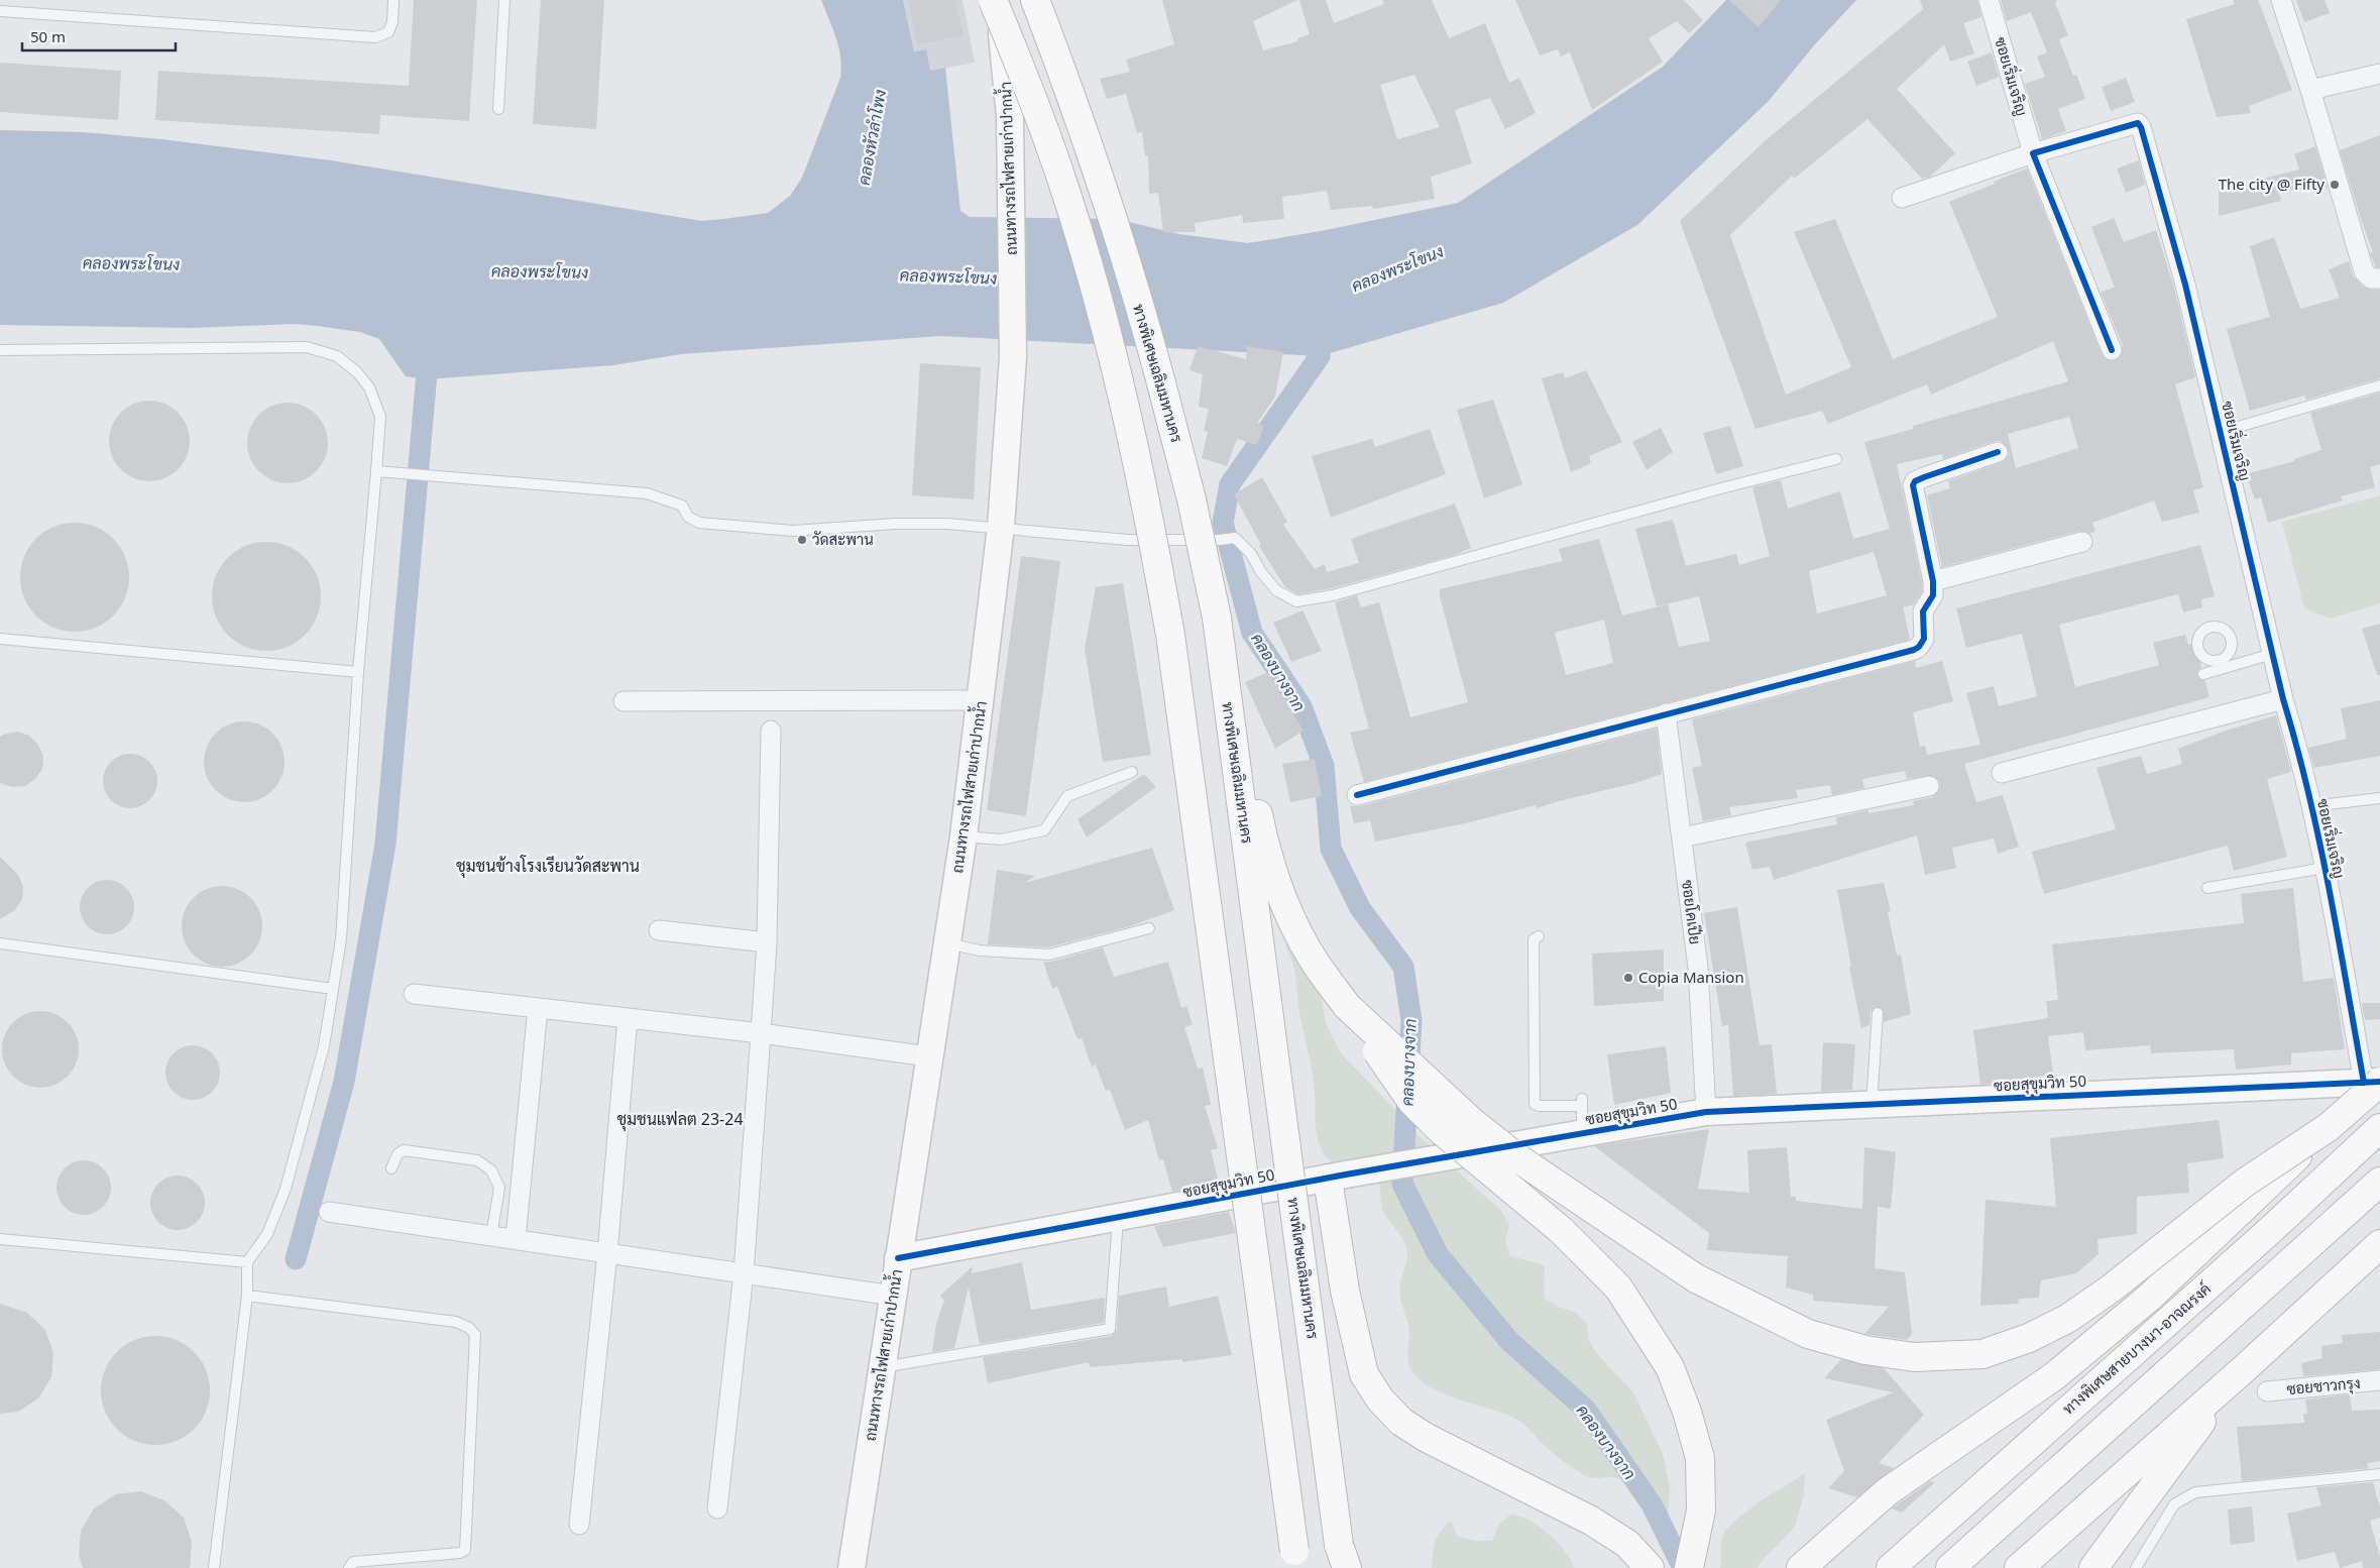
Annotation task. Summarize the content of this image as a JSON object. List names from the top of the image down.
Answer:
{
  "streets": {
    "highway": ["ทางพิเศษเฉลิมมหานคร", "ทางพิเศษสายบางนา-อาจณรงค์"],
    "main road": ["ถนนทางรถไฟสายเก่าปากน้ำ", "ซอยสุขุมวิท 50"],
    "street": ["ซอยเริ่มเจริญ", "ซอยโคเปีย", "ซอยชาวกรุง"]
  },
  "crossings": [
    ["ซอยเริ่มเจริญ", "ซอยสุขุมวิท 50"],
    ["ถนนทางรถไฟสายเก่าปากน้ำ", "ซอยสุขุมวิท 50"],
    ["ซอยโคเปีย", "ซอยสุขุมวิท 50"]
  ],
  "districts": ["ชุมชนข้างโรงเรียนวัดสะพาน", "ชุมชนแฟลต 23-24"],
  "water": ["คลองหัวลำโพง", "คลองพระโขนง", "คลองบางจาก"],
  "places": ["The city @ Fifty", "วัดสะพาน", "Copia Mansion"],
  "scale_bar": "50 m"
}
